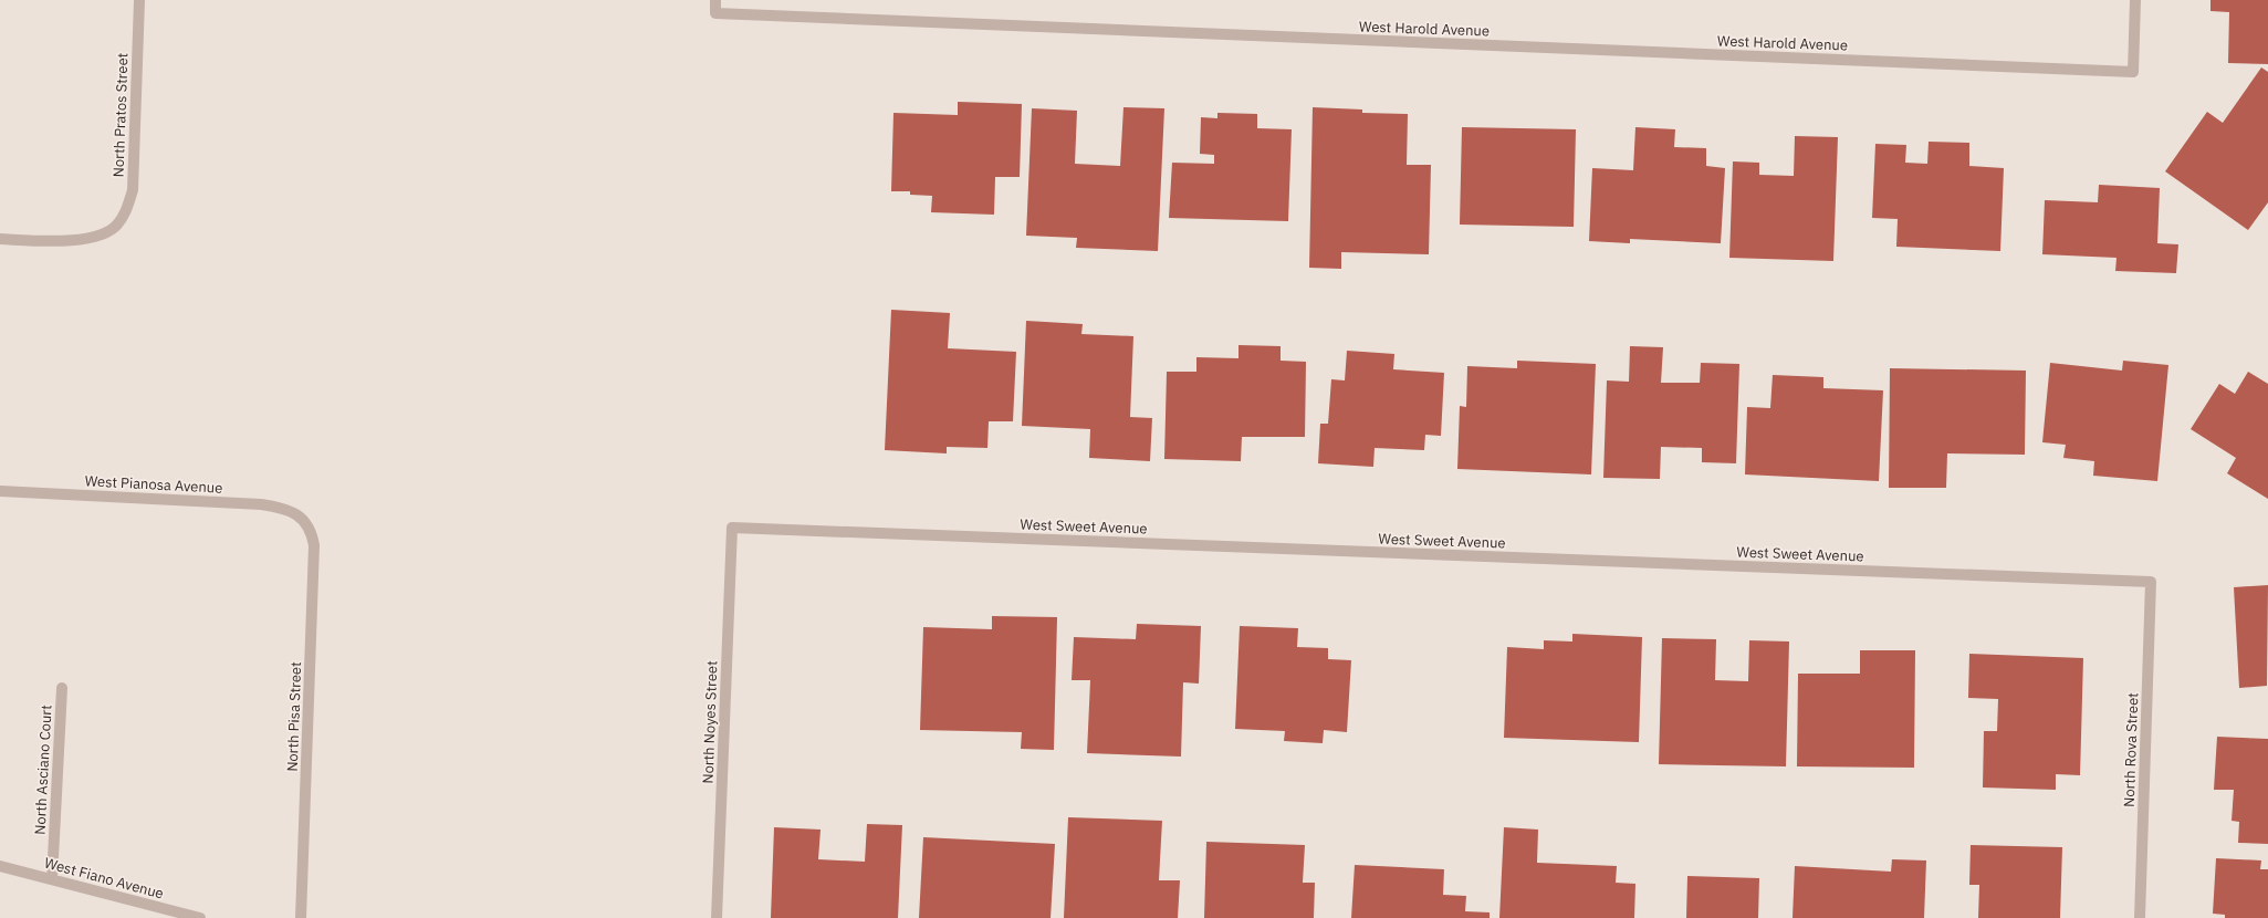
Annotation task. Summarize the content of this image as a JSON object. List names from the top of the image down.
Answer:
{
  "streets": {
    "street": [
      "West Harold Avenue",
      "North Pratos Street",
      "West Pianosa Avenue",
      "West Sweet Avenue",
      "North Pisa Street",
      "North Noyes Street",
      "North Rova Street",
      "North Asciano Court",
      "West Fiano Avenue"
    ]
  },
  "crossings": [
    ["West Pianosa Avenue", "North Pisa Street"],
    ["West Sweet Avenue", "North Noyes Street"],
    ["West Sweet Avenue", "North Rova Street"],
    ["North Asciano Court", "West Fiano Avenue"]
  ]
}
